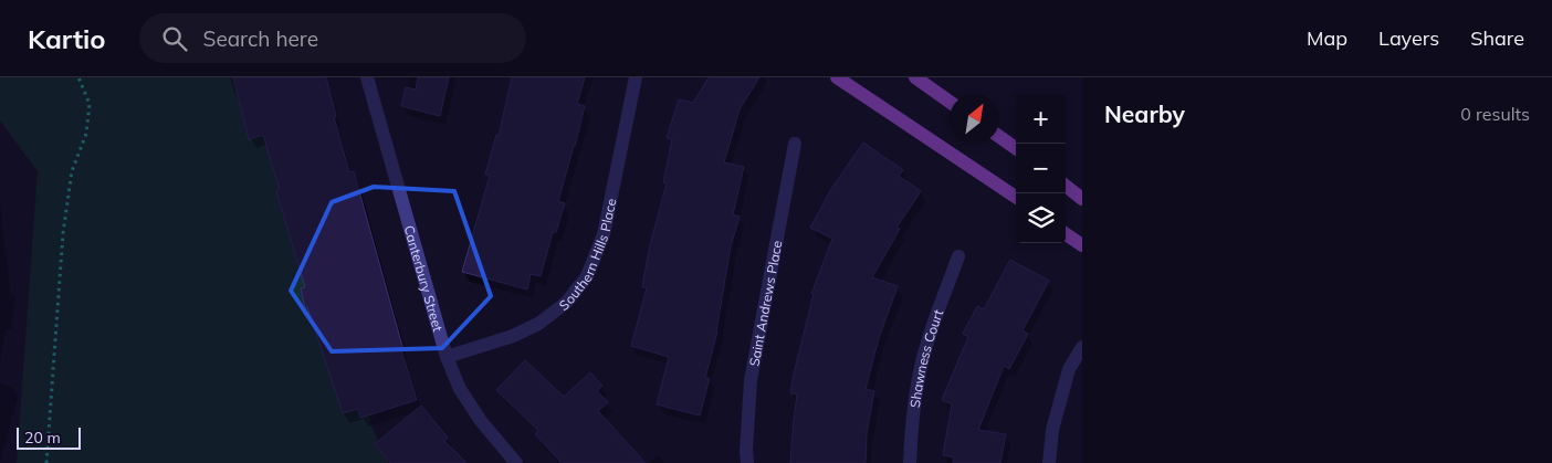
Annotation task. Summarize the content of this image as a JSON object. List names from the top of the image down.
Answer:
{
  "streets": {
    "street": [
      "Southern Hills Place",
      "Canterbury Street",
      "Saint Andrews Place",
      "Shawness Court"
    ]
  },
  "crossings": [
    ["Southern Hills Place", "Canterbury Street"]
  ],
  "scale_bar": "20 m",
  "north": "top right",
  "page": {
    "header": "Kartio",
    "search": "Search here",
    "nav": ["Map", "Layers", "Share"],
    "heading": ["Nearby", "0 results"],
    "map_buttons": ["+", "−"],
    "scale": "20 m"
  }
}
